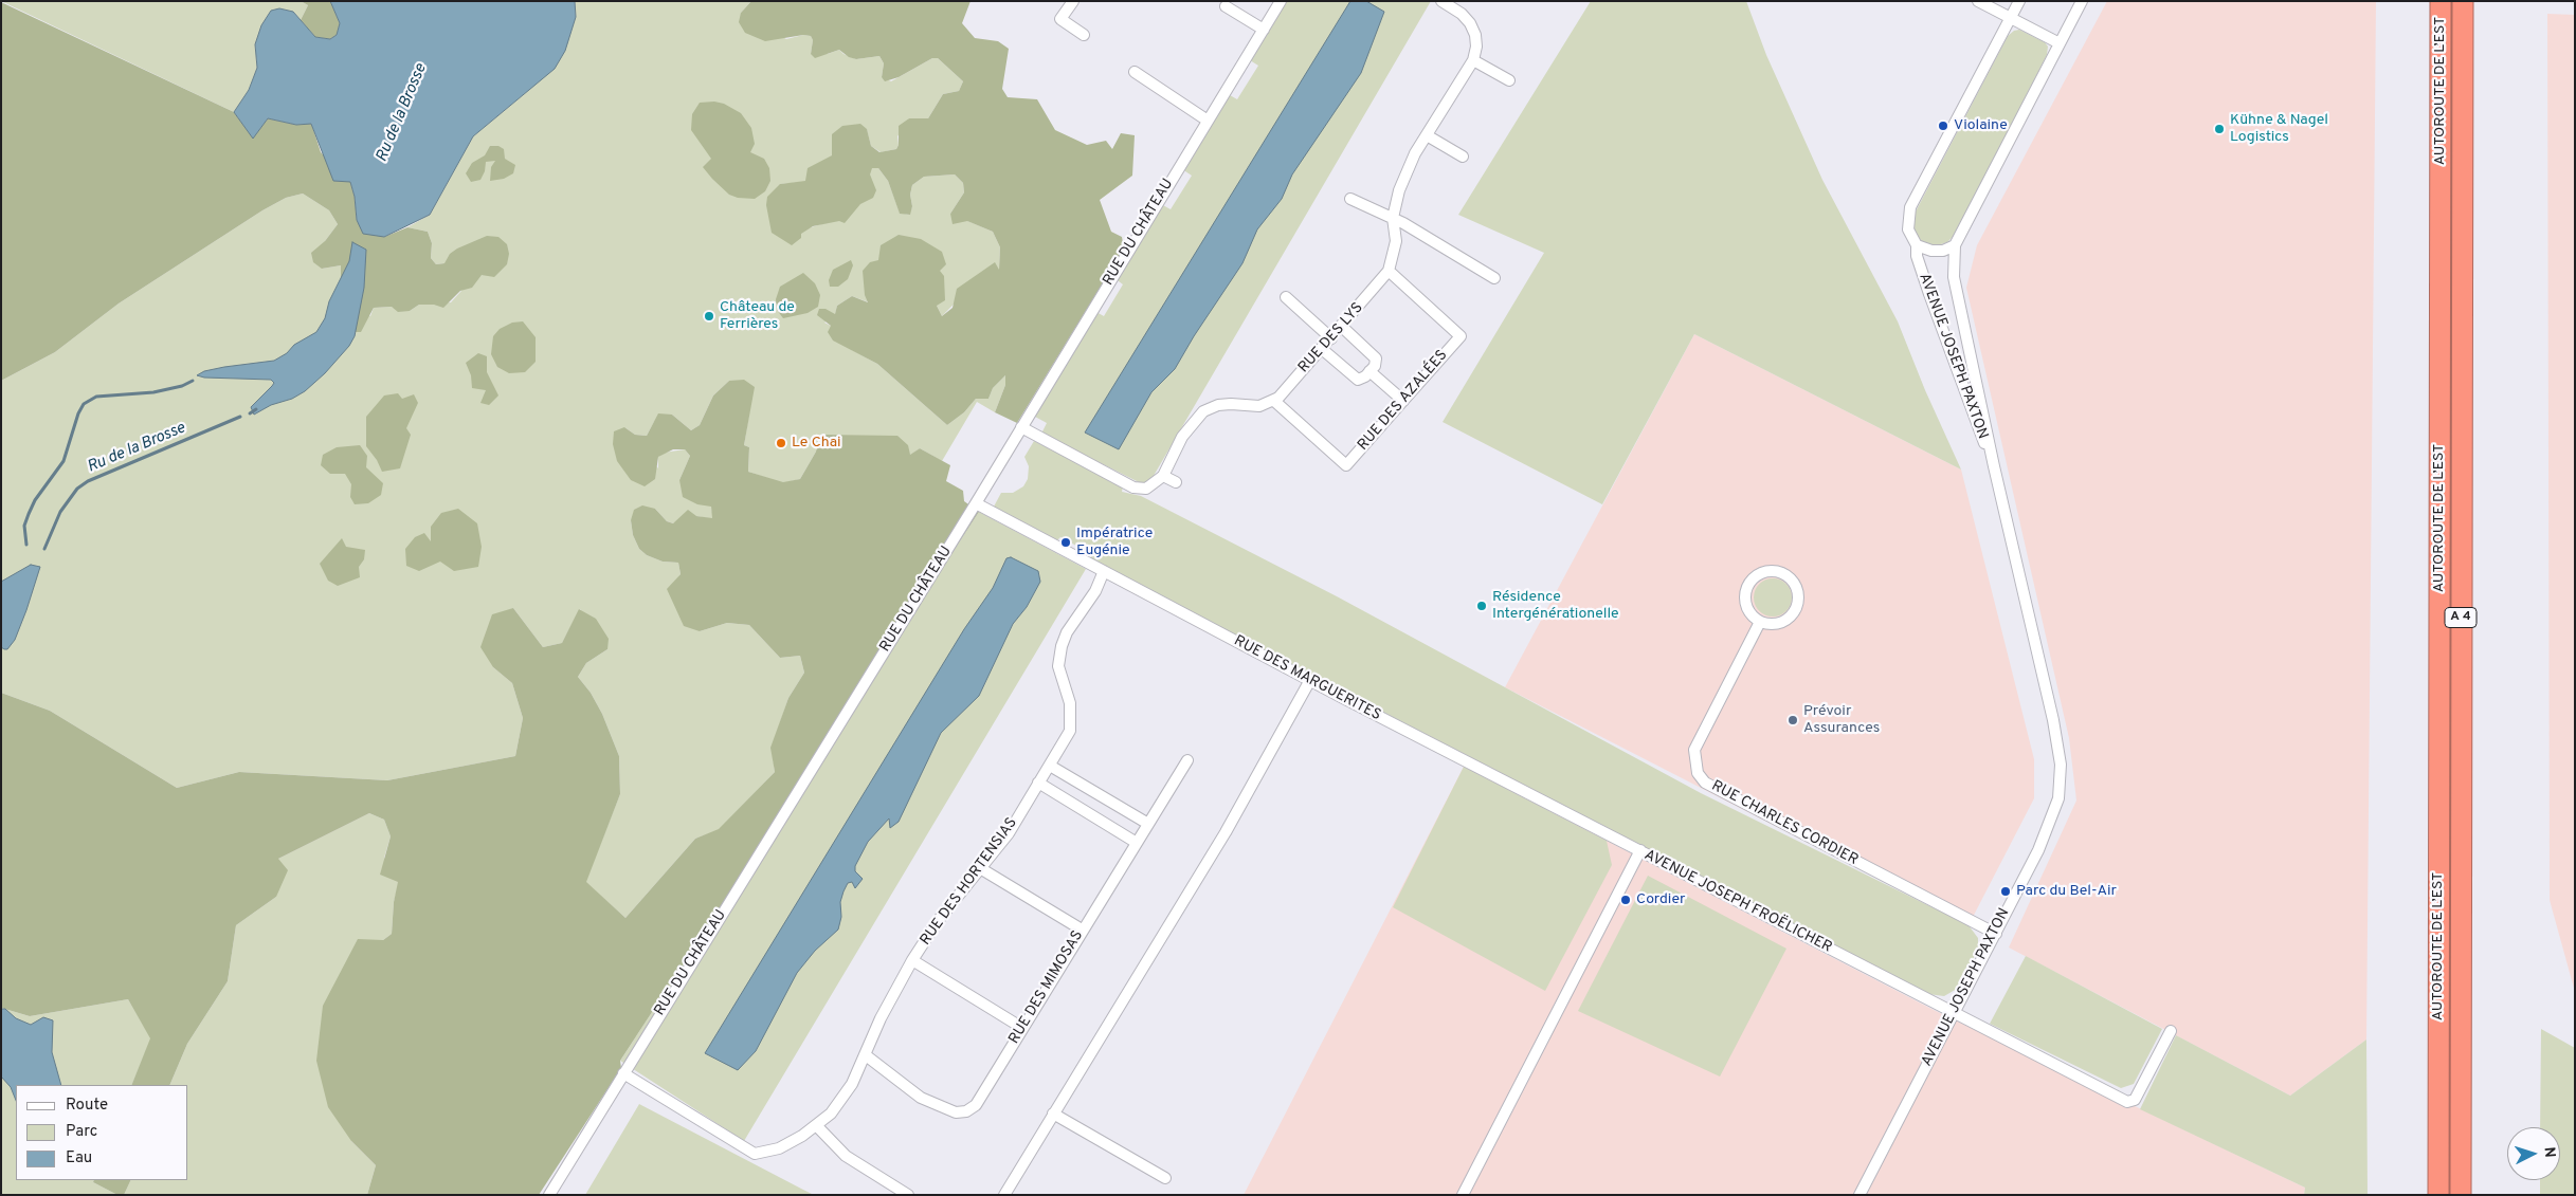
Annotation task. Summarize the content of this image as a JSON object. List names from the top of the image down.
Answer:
{
  "streets": {
    "highway": ["AUTOROUTE DE L’EST", "A 4"],
    "street": [
      "RUE DU CHÂTEAU",
      "RUE DES LYS",
      "AVENUE JOSEPH PAXTON",
      "RUE DES AZALÉES",
      "RUE DES MARGUERITES",
      "RUE CHARLES CORDIER",
      "RUE DES HORTENSIAS",
      "AVENUE JOSEPH FROËLICHER",
      "RUE DES MIMOSAS"
    ]
  },
  "crossings": [
    ["RUE DU CHÂTEAU", "RUE DES MARGUERITES"],
    ["RUE DU CHÂTEAU", "RUE DES HORTENSIAS"],
    ["RUE DES LYS", "RUE DES AZALÉES"],
    ["AVENUE JOSEPH PAXTON", "RUE CHARLES CORDIER"],
    ["AVENUE JOSEPH PAXTON", "AVENUE JOSEPH FROËLICHER"],
    ["RUE DES MARGUERITES", "RUE DES HORTENSIAS"],
    ["RUE DES MARGUERITES", "AVENUE JOSEPH FROËLICHER"],
    ["RUE DES HORTENSIAS", "RUE DES MIMOSAS"]
  ],
  "water": ["Ru de la Brosse"],
  "places": [
    "Violaine",
    "Kühne & Nagel Logistics",
    "Château de Ferrières",
    "Le Chai",
    "Impératrice Eugénie",
    "Résidence Intergénérationelle",
    "Prévoir Assurances",
    "Parc du Bel-Air",
    "Cordier"
  ],
  "legend": ["Route", "Parc", "Eau"],
  "north": "right"
}
